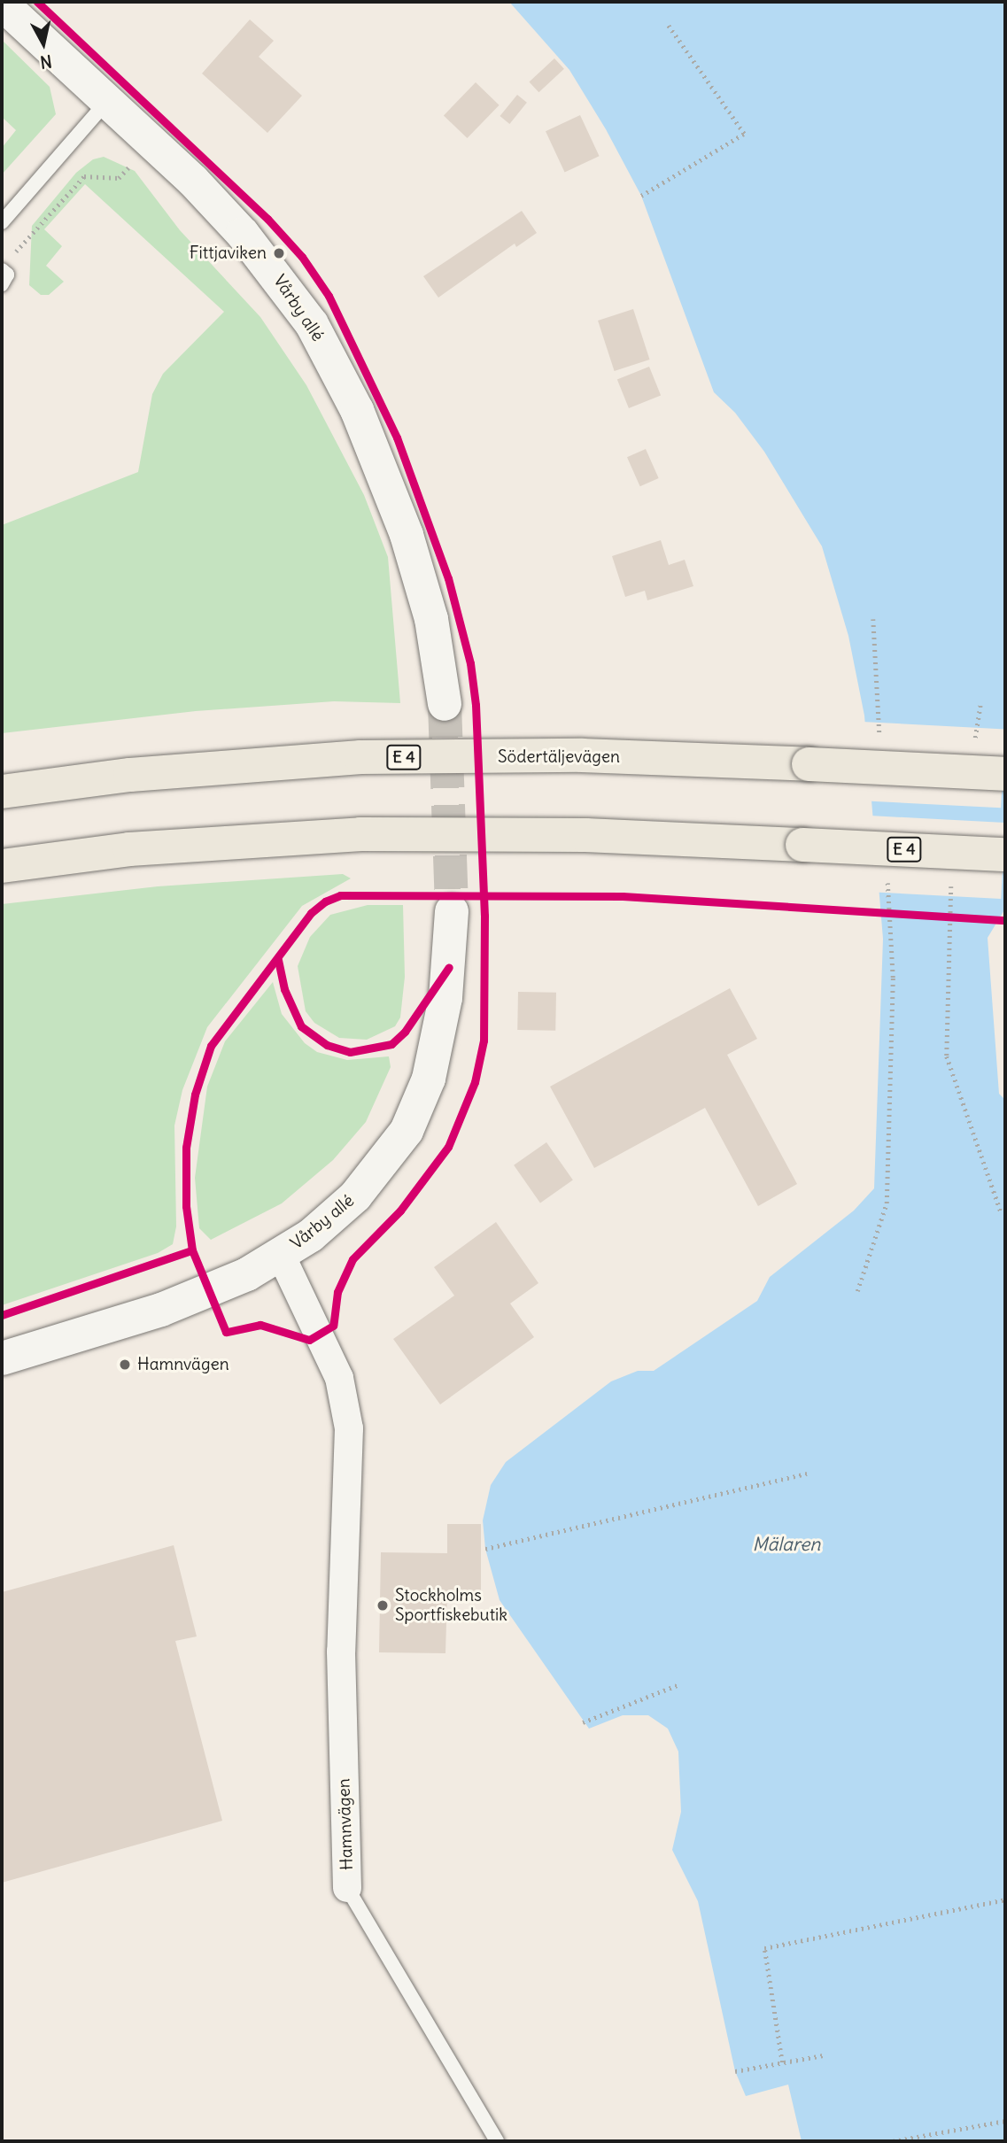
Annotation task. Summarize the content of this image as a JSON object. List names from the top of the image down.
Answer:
{
  "streets": {
    "highway": ["E 4", "Södertäljevägen"],
    "street": ["Vårby allé", "Hamnvägen"]
  },
  "crossings": [
    ["Vårby allé", "Hamnvägen"]
  ],
  "water": ["Mälaren"],
  "places": ["Fittjaviken", "Hamnvägen", "Stockholms Sportfiskebutik"],
  "north": "bottom"
}
